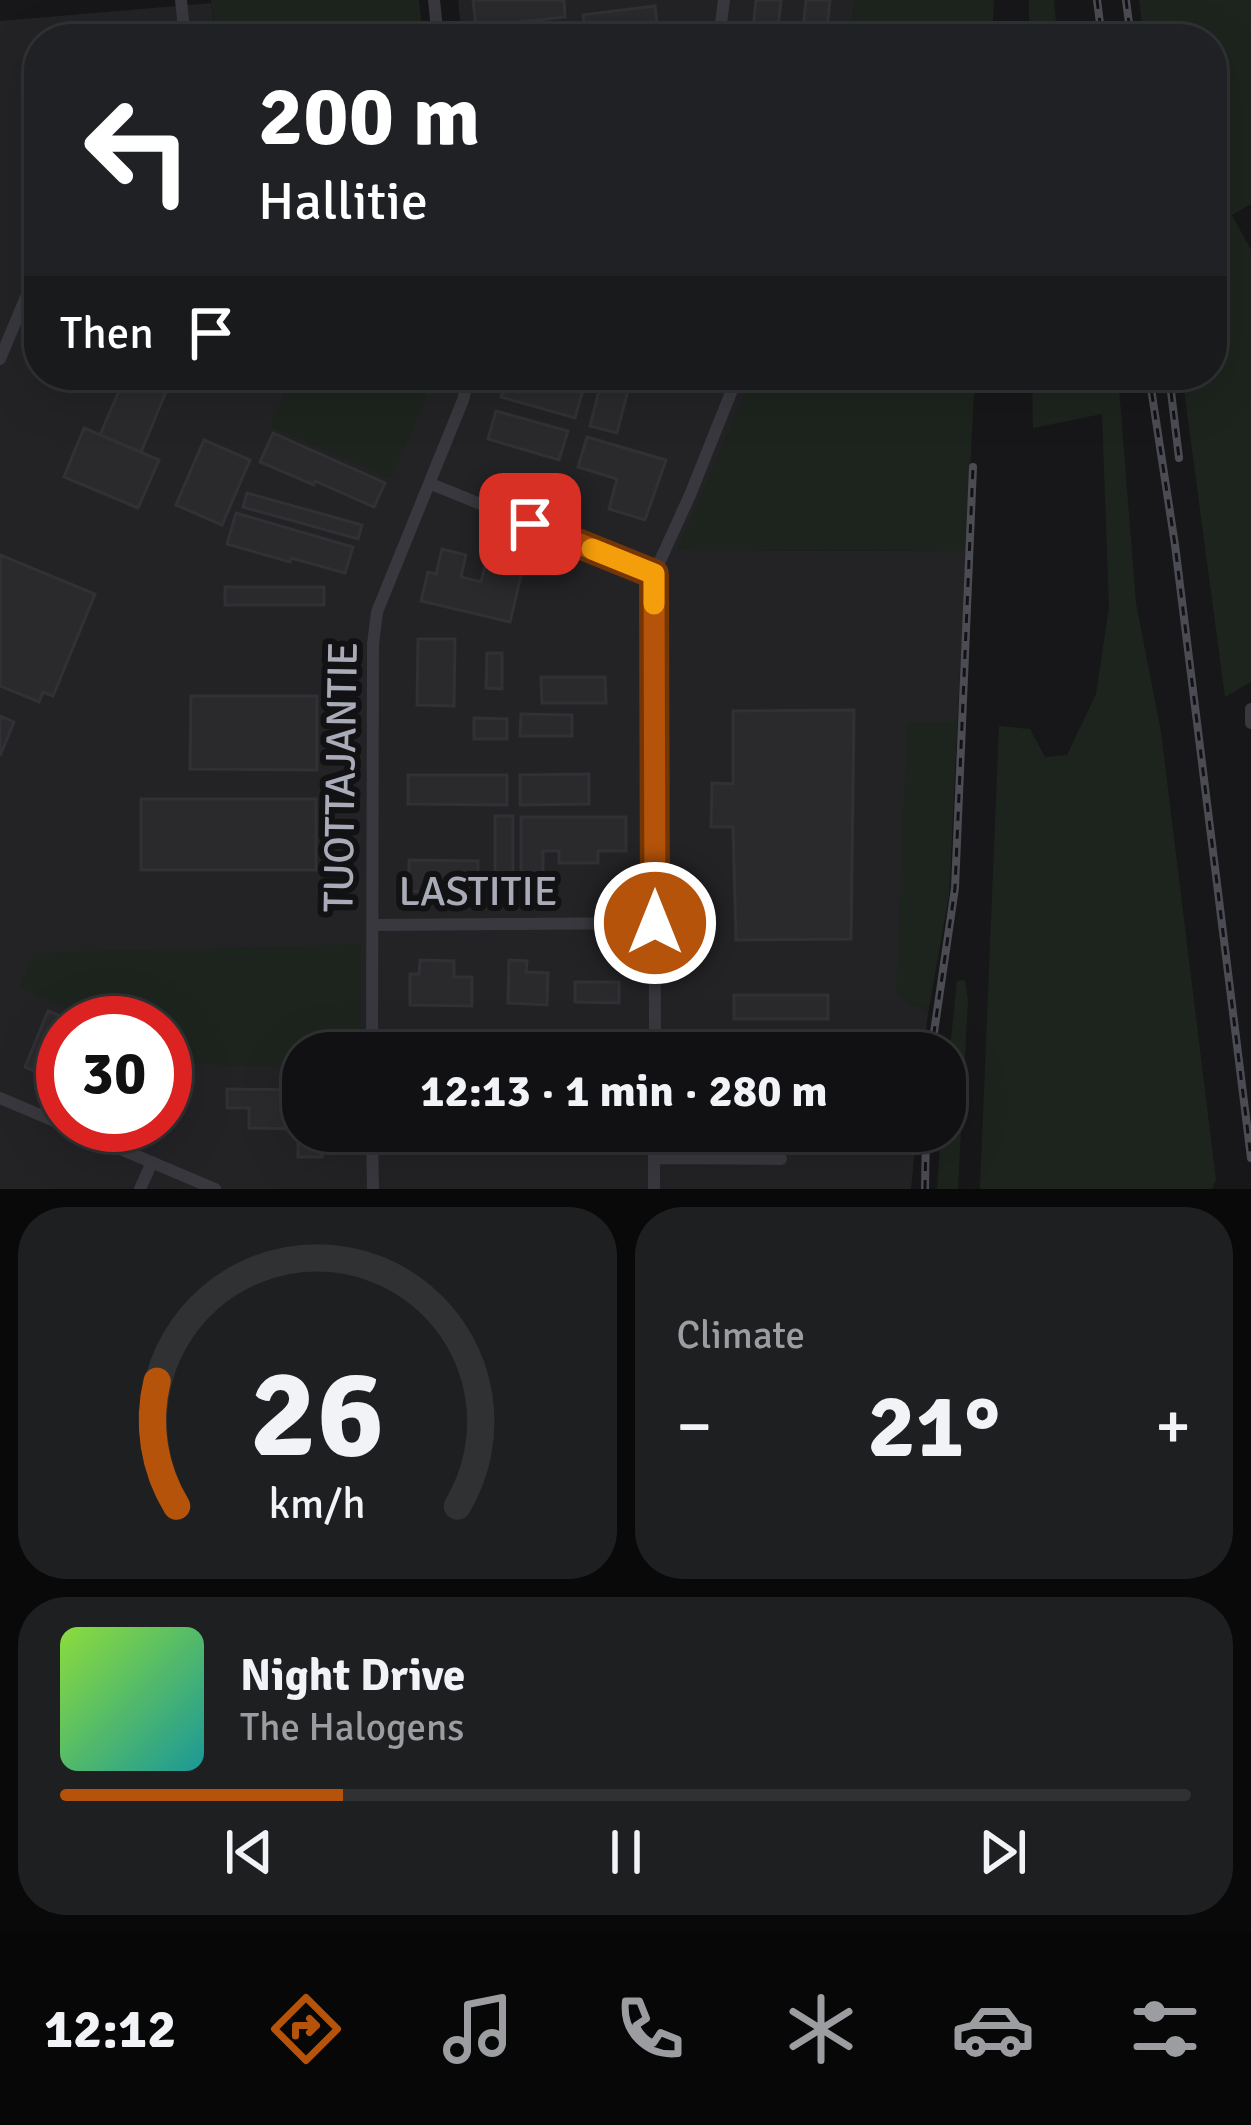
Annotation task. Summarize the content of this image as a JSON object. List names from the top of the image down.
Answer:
{
  "streets": {
    "street": ["TUOTTAJANTIE", "LASTITIE"]
  },
  "crossings": [
    ["TUOTTAJANTIE", "LASTITIE"]
  ],
  "page": {
    "turn": ["200 m", "Hallitie"],
    "then": "Then",
    "limit": "30",
    "trip": "12:13 · 1 min · 280 m",
    "tile": "Climate",
    "heat": ["−", "21°", "+"],
    "song": ["Night Drive", "The Halogens"],
    "tabs": "12:12",
    "gauge": ["26", "km/h"]
  }
}
